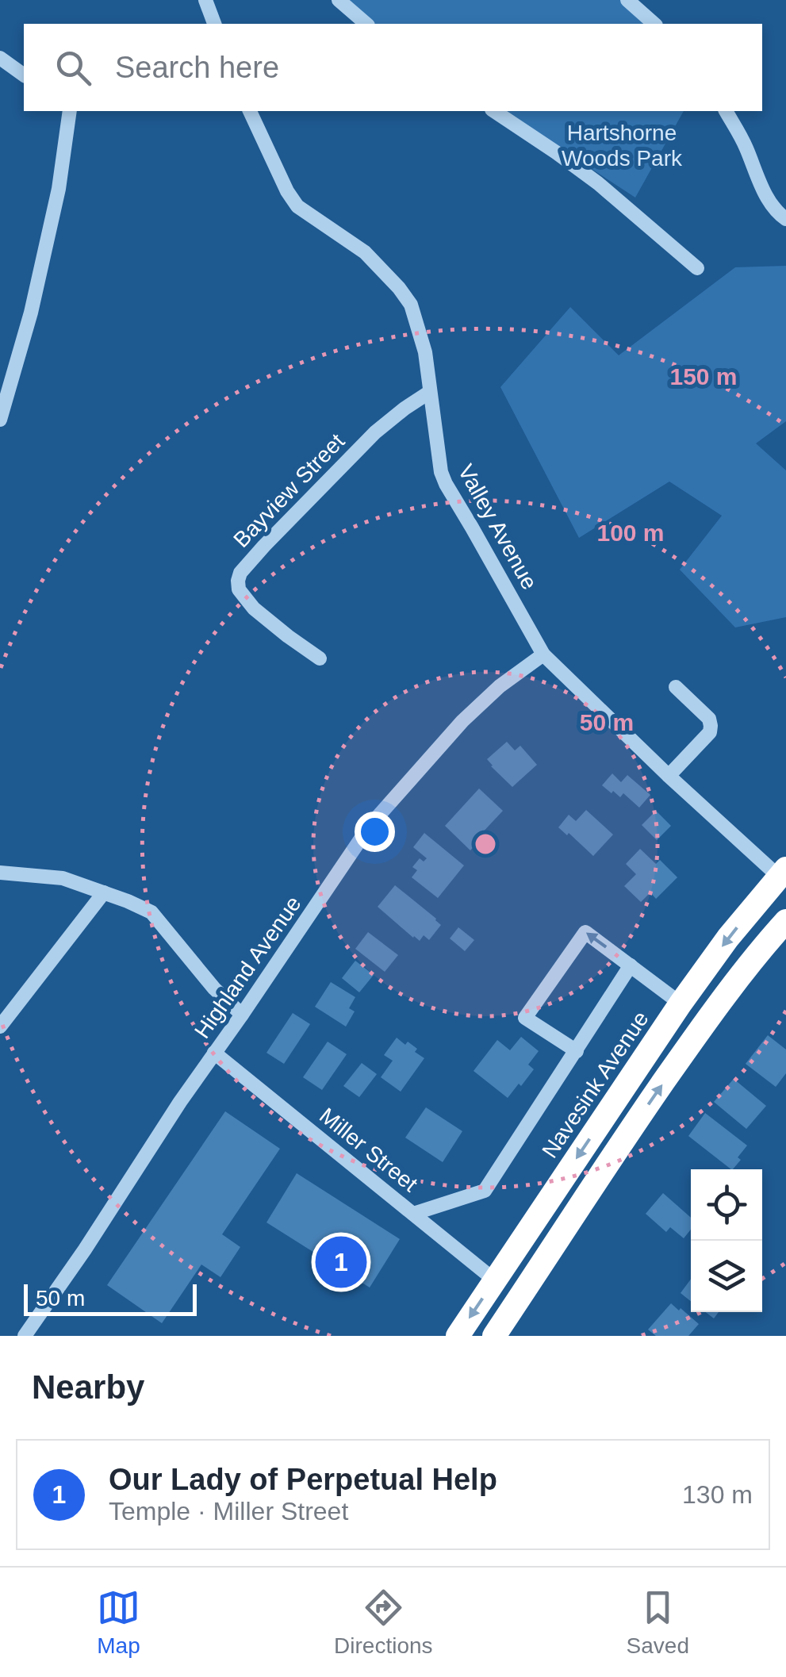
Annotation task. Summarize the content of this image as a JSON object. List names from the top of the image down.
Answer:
{
  "streets": {
    "highway": ["Navesink Avenue"],
    "street": [
      "Bayview Street",
      "Valley Avenue",
      "Highland Avenue",
      "Miller Street"
    ]
  },
  "crossings": [
    ["Bayview Street", "Valley Avenue"],
    ["Valley Avenue", "Highland Avenue"],
    ["Valley Avenue", "Navesink Avenue"],
    ["Highland Avenue", "Miller Street"],
    ["Navesink Avenue", "Miller Street"]
  ],
  "parks": ["Hartshorne Woods Park"],
  "scale_bar": "50 m",
  "page": {
    "search": "Search here",
    "pins": "1",
    "scale": "50 m",
    "heading": "Nearby",
    "list": [
      {
        "mark": "1",
        "name": "Our Lady of Perpetual Help",
        "note": "Temple · Miller Street",
        "value": "130 m"
      }
    ],
    "nav": ["Map", "Directions", "Saved"]
  },
  "rings": ["150 m", "100 m", "50 m"]
}
